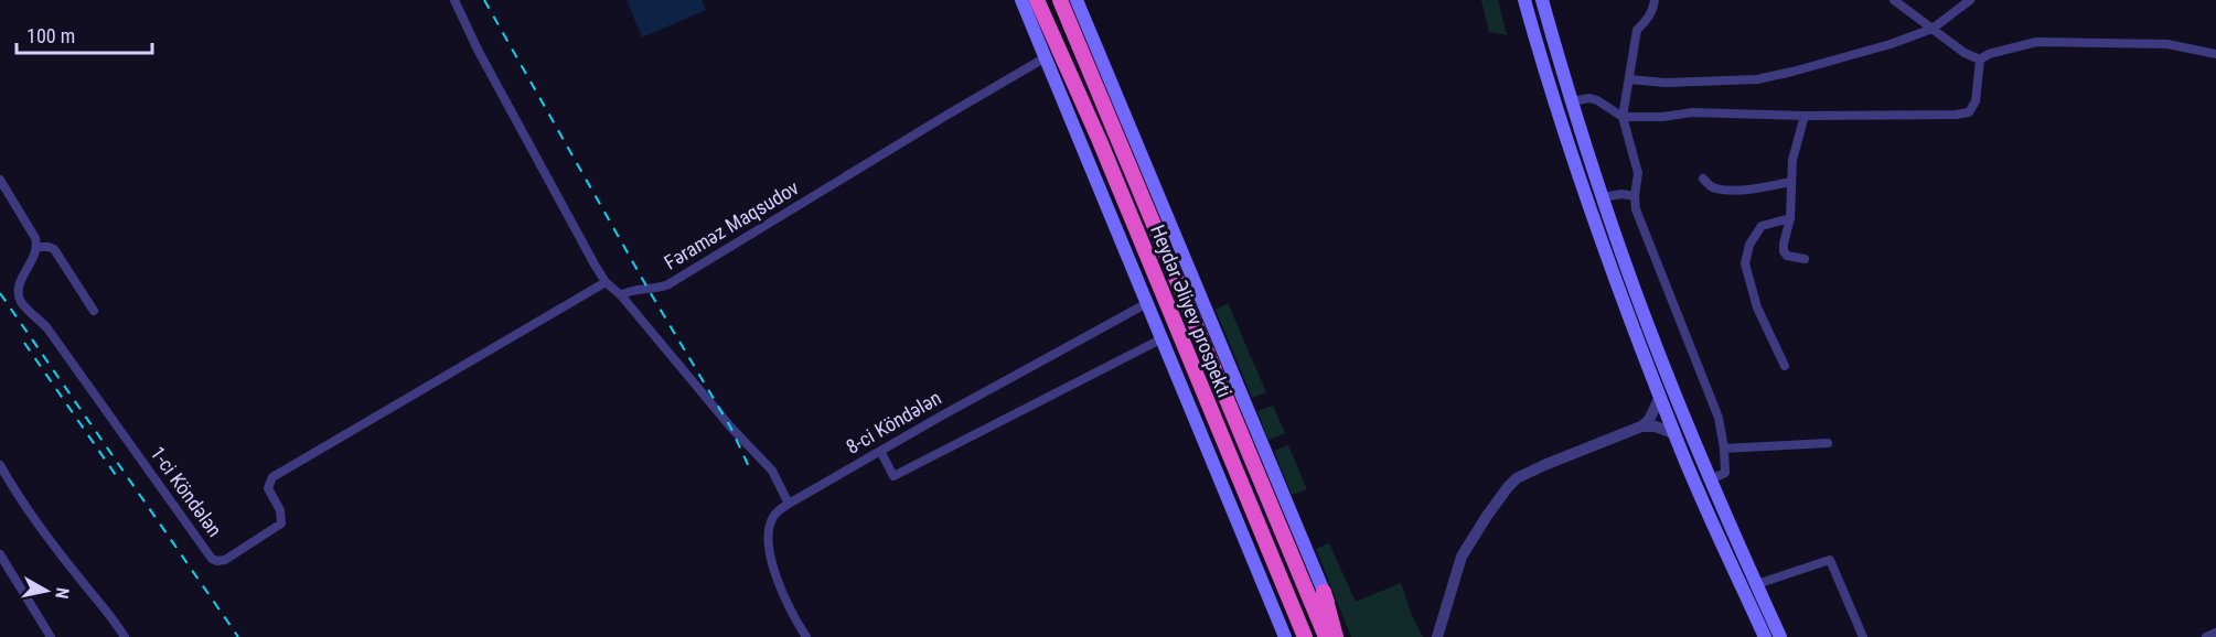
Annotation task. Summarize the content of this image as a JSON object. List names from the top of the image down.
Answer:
{
  "streets": {
    "highway": ["Heydər Əliyev prospekti"],
    "street": ["Fəraməz Maqsudov", "8-ci Köndələn", "1-ci Köndələn"]
  },
  "scale_bar": "100 m",
  "north": "right"
}
